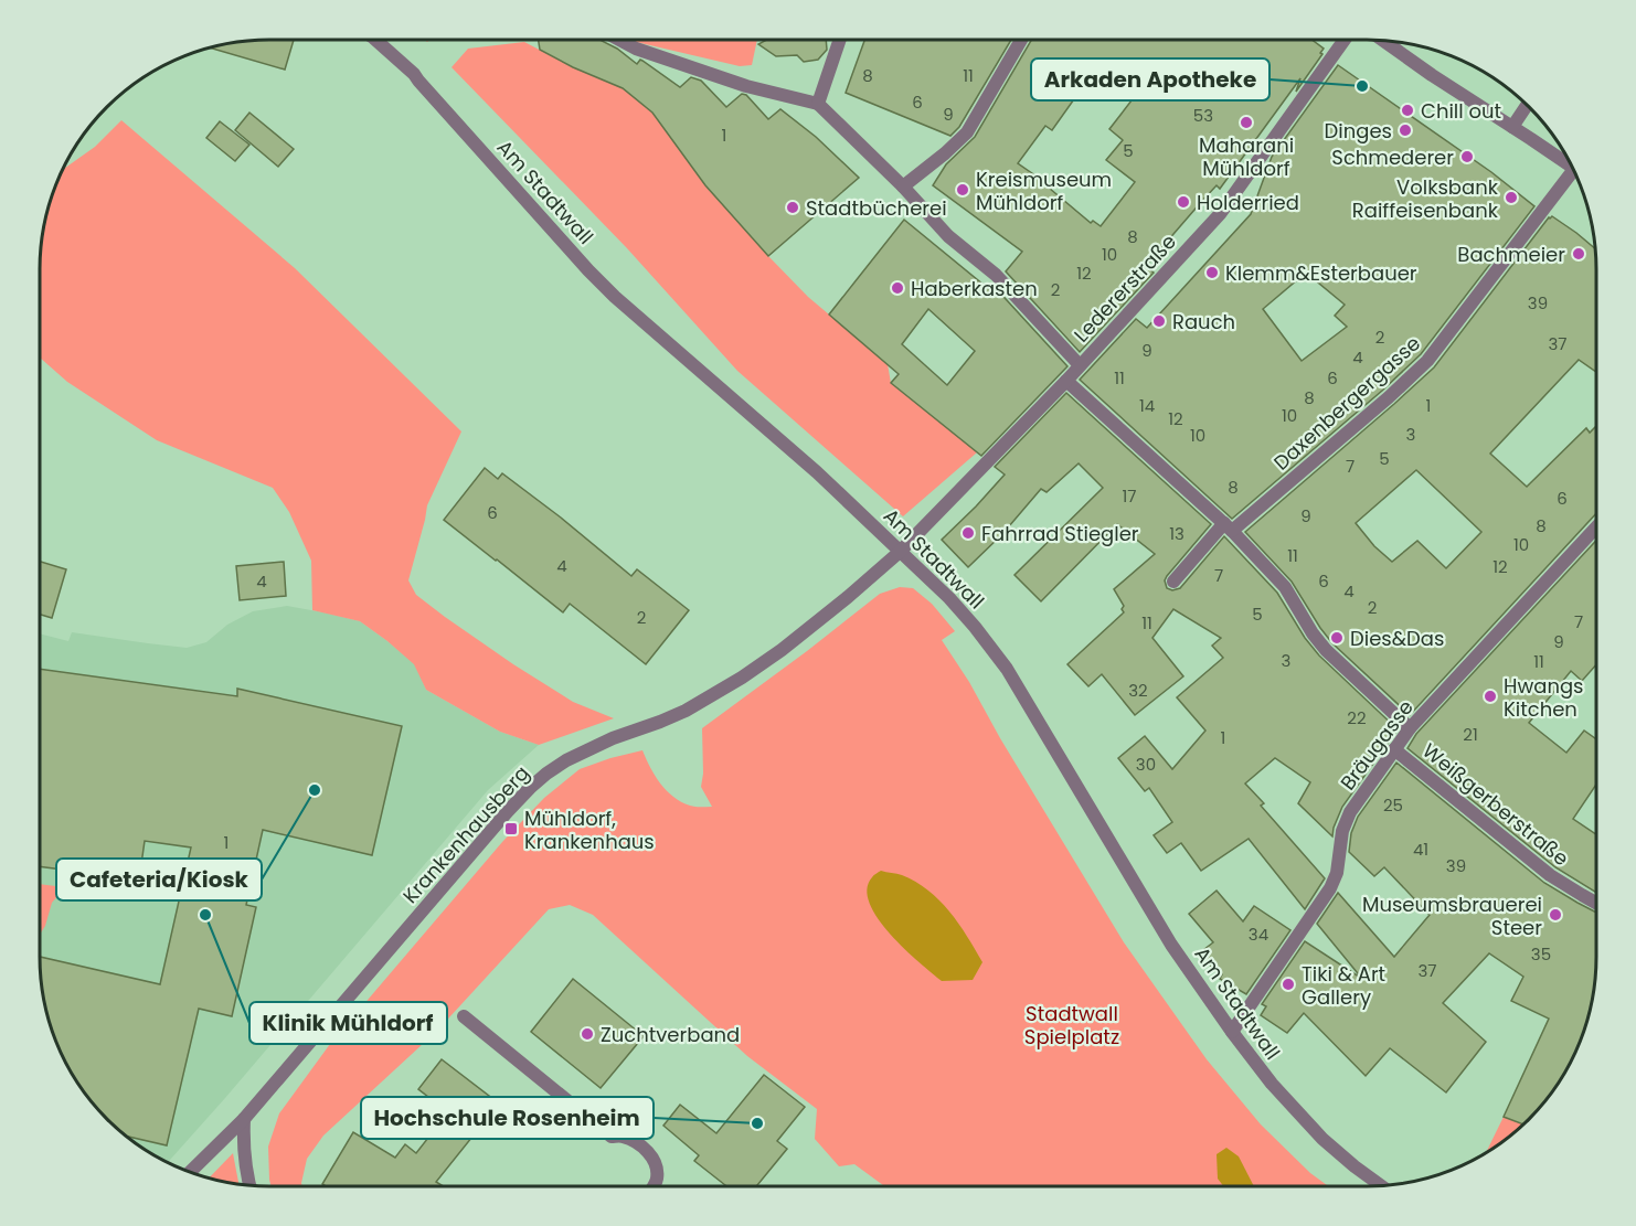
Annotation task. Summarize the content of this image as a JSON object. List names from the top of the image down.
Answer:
{
  "streets": {
    "street": [
      "Am Stadtwall",
      "Ledererstraße",
      "Daxenbergergasse",
      "Bräugasse",
      "Weißgerberstraße",
      "Krankenhausberg"
    ]
  },
  "crossings": [
    ["Am Stadtwall", "Ledererstraße"],
    ["Am Stadtwall", "Bräugasse"],
    ["Am Stadtwall", "Krankenhausberg"],
    ["Ledererstraße", "Krankenhausberg"],
    ["Bräugasse", "Weißgerberstraße"]
  ],
  "parks": ["Stadtwall Spielplatz"],
  "places": {
    "other": [
      "Arkaden Apotheke",
      "Chill out",
      "Maharani Mühldorf",
      "Dinges",
      "Schmederer",
      "Kreismuseum Mühldorf",
      "Volksbank Raiffeisenbank",
      "Holderried",
      "Stadtbücherei",
      "Bachmeier",
      "Klemm&Esterbauer",
      "Haberkasten",
      "Rauch",
      "Fahrrad Stiegler",
      "Dies&Das",
      "Hwangs Kitchen",
      "Cafeteria/Kiosk",
      "Klinik Mühldorf",
      "Museumsbrauerei Steer",
      "Tiki & Art Gallery",
      "Zuchtverband",
      "Hochschule Rosenheim"
    ],
    "transit": ["Mühldorf, Krankenhaus"]
  },
  "house_numbers": [
    "8",
    "11",
    "6",
    "9",
    "53",
    "1",
    "5",
    "8",
    "10",
    "12",
    "2",
    "39",
    "2",
    "37",
    "9",
    "4",
    "11",
    "6",
    "8",
    "14",
    "1",
    "10",
    "12",
    "3",
    "10",
    "5",
    "7",
    "8",
    "17",
    "6",
    "6",
    "9",
    "8",
    "13",
    "10",
    "11",
    "4",
    "12",
    "7",
    "4",
    "6",
    "4",
    "2",
    "5",
    "2",
    "7",
    "11",
    "9",
    "3",
    "11",
    "32",
    "22",
    "21",
    "1",
    "30",
    "25",
    "1",
    "41",
    "39",
    "34",
    "35",
    "37"
  ]
}
